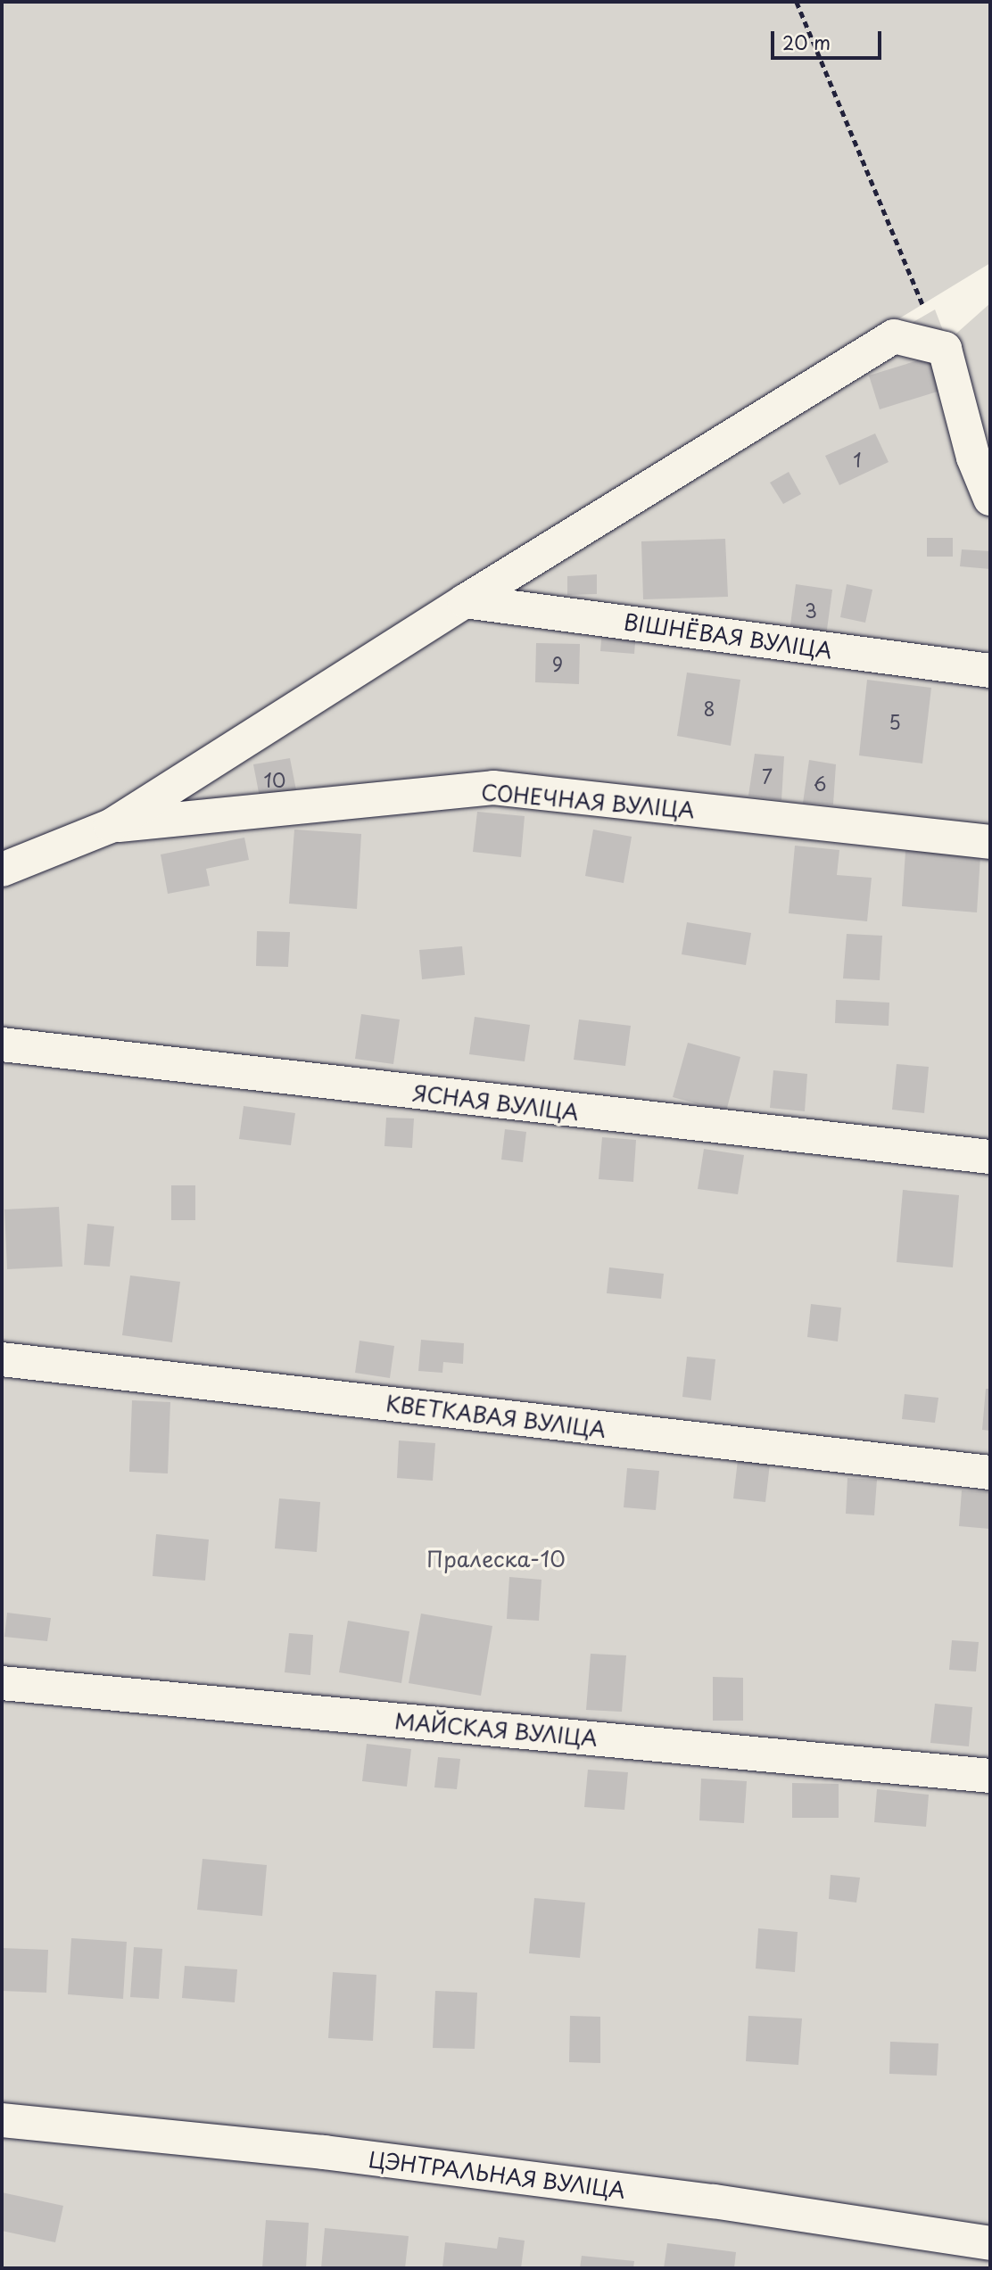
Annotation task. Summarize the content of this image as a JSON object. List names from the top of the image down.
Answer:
{
  "streets": {
    "street": [
      "ВІШНЁВАЯ ВУЛІЦА",
      "СОНЕЧНАЯ ВУЛІЦА",
      "ЯСНАЯ ВУЛІЦА",
      "КВЕТКАВАЯ ВУЛІЦА",
      "МАЙСКАЯ ВУЛІЦА",
      "ЦЭНТРАЛЬНАЯ ВУЛІЦА"
    ]
  },
  "parks": ["Пралеска-10"],
  "house_numbers": [
    "1",
    "3",
    "9",
    "8",
    "5",
    "7",
    "10",
    "6"
  ],
  "scale_bar": "20 m"
}
